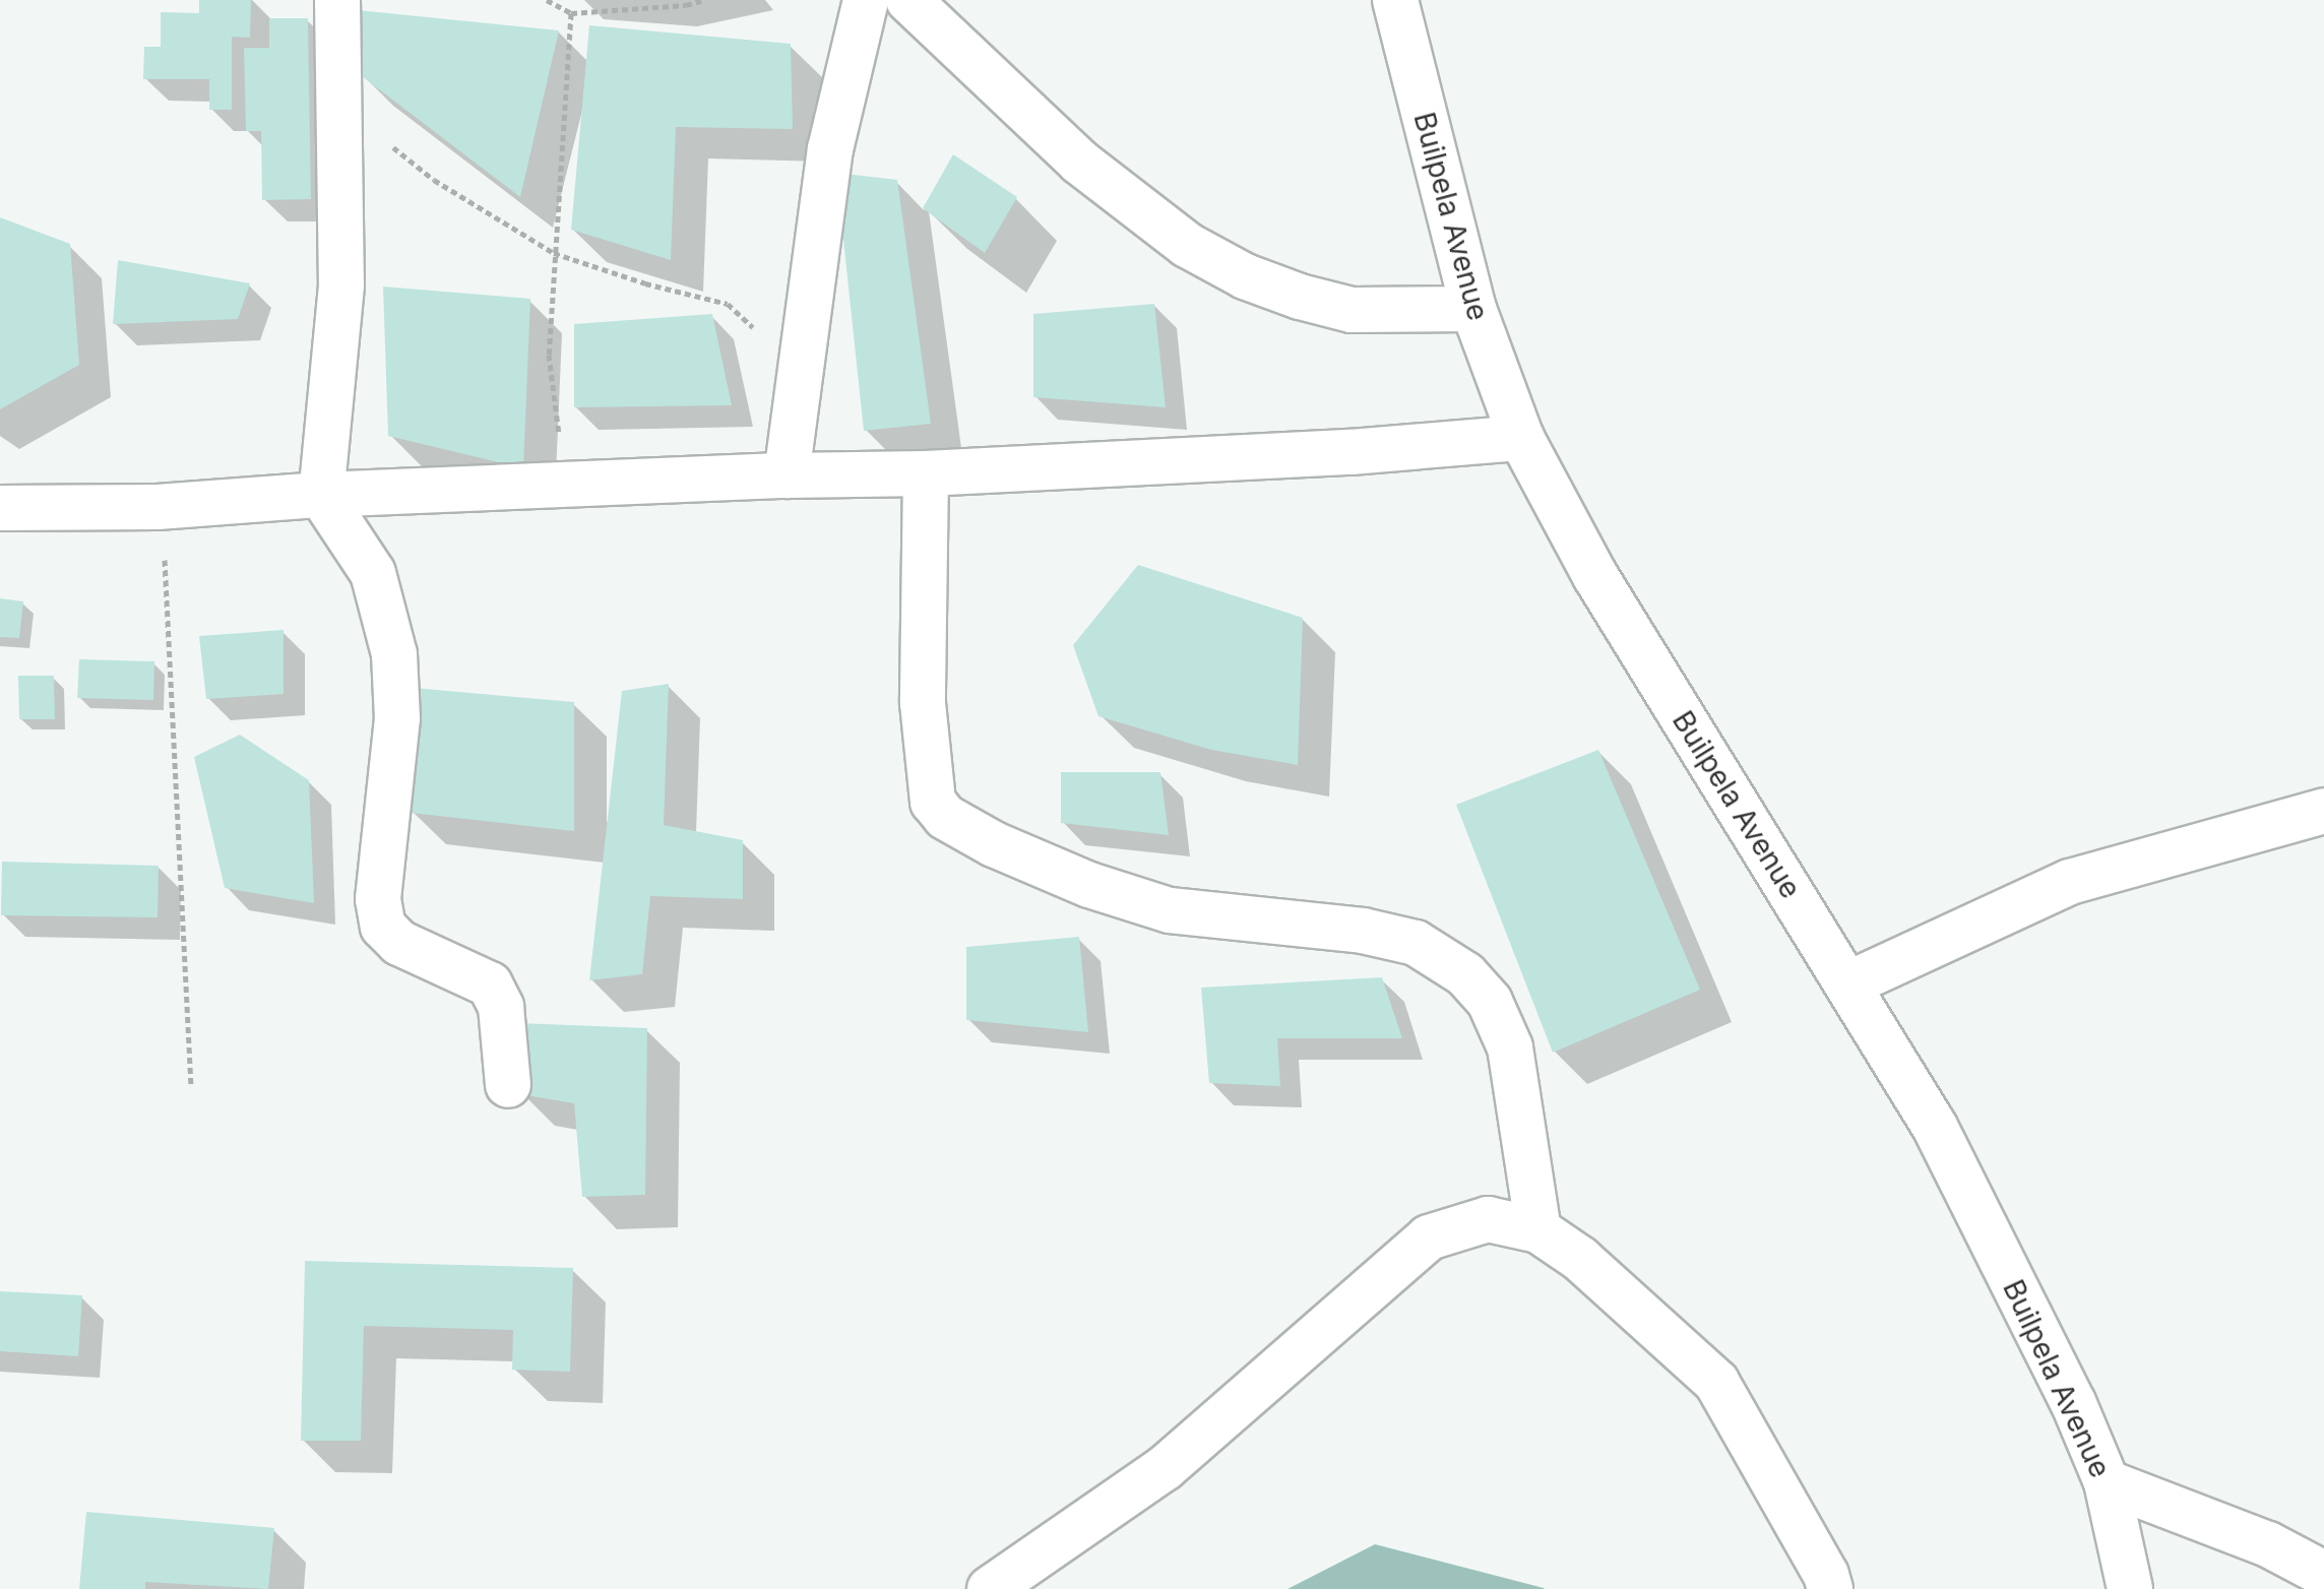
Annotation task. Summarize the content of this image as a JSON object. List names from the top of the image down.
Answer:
{
  "streets": {
    "street": ["Builpela Avenue"]
  }
}
